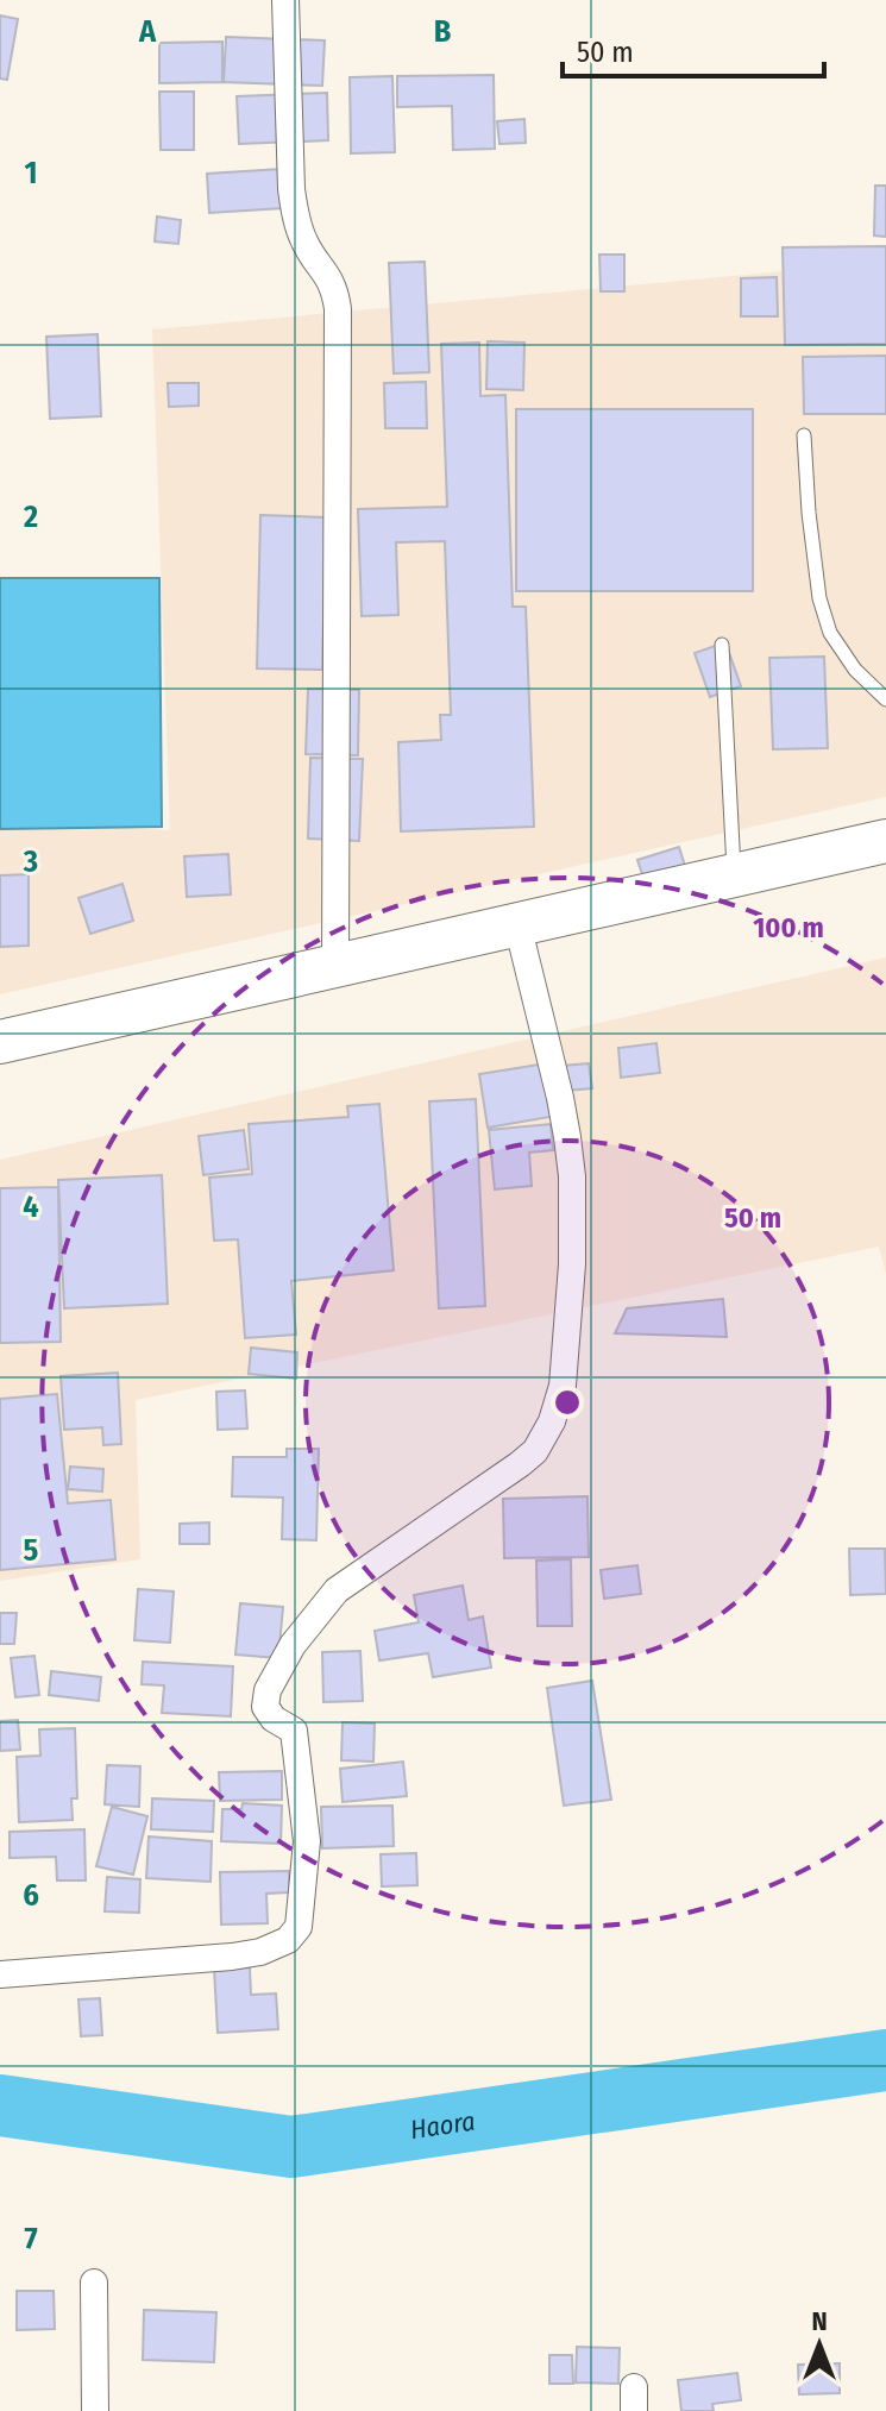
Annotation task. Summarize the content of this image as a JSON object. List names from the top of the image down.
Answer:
{
  "water": ["Haora"],
  "scale_bar": "50 m",
  "north": "top",
  "grid": {
    "columns": ["A", "B"],
    "rows": [
      "1",
      "2",
      "3",
      "4",
      "5",
      "6",
      "7"
    ]
  },
  "rings": ["100 m", "50 m"]
}
